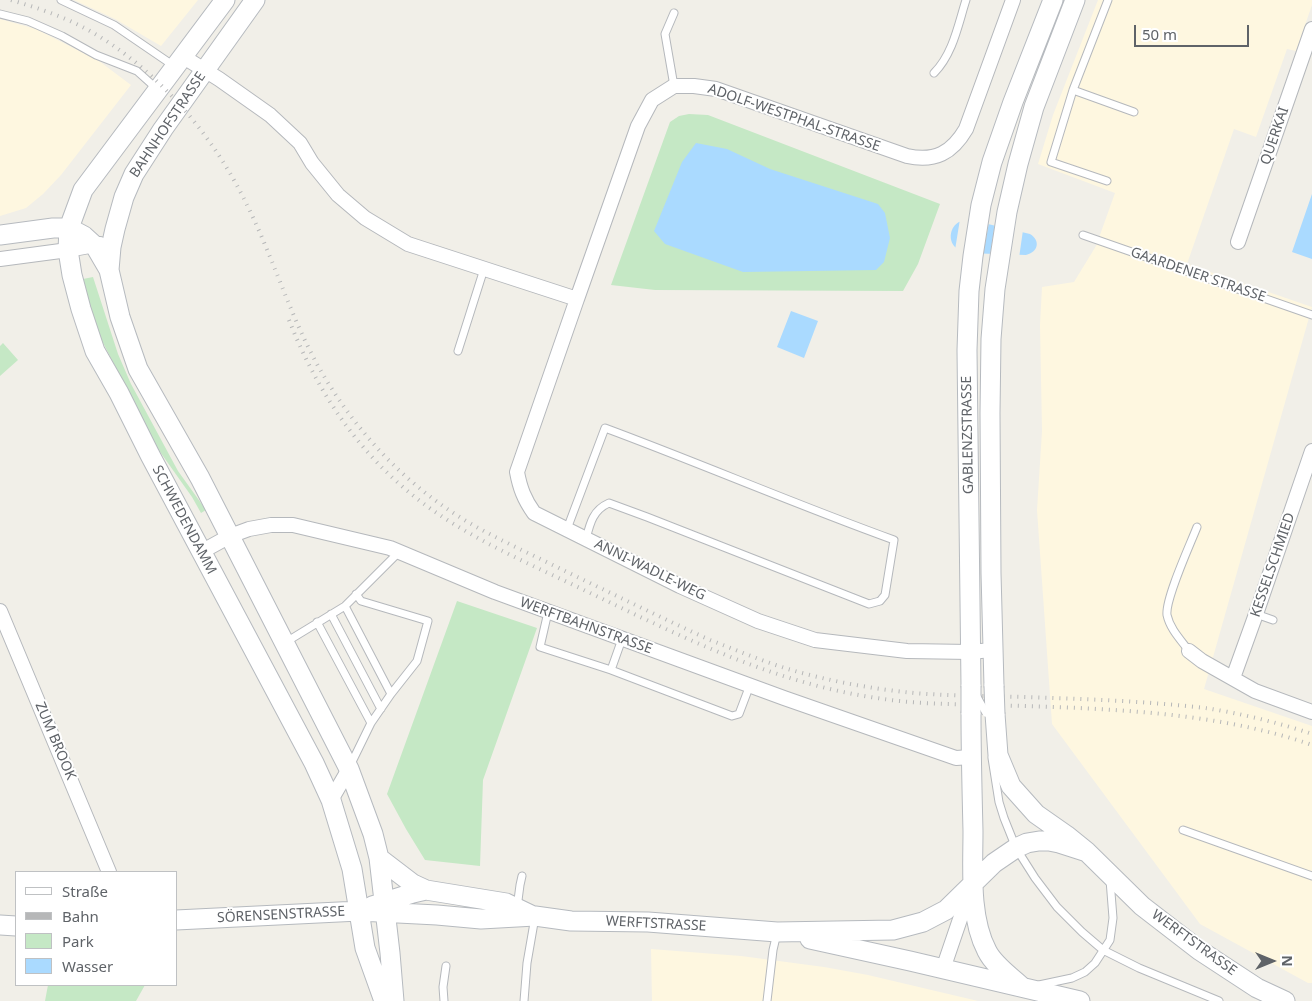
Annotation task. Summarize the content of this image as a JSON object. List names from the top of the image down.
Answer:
{
  "streets": {
    "main road": [
      "BAHNHOFSTRASSE",
      "GABLENZSTRASSE",
      "SCHWEDENDAMM",
      "SÖRENSENSTRASSE",
      "WERFTSTRASSE"
    ],
    "street": [
      "ADOLF-WESTPHAL-STRASSE",
      "QUERKAI",
      "KESSELSCHMIED",
      "ANNI-WADLE-WEG",
      "WERFTBAHNSTRASSE",
      "ZUM BROOK"
    ],
    "lane": ["GAARDENER STRASSE"]
  },
  "crossings": [
    ["BAHNHOFSTRASSE", "SCHWEDENDAMM"],
    ["GABLENZSTRASSE", "ANNI-WADLE-WEG"],
    ["GABLENZSTRASSE", "WERFTBAHNSTRASSE"],
    ["GABLENZSTRASSE", "WERFTSTRASSE"],
    ["SCHWEDENDAMM", "WERFTBAHNSTRASSE"],
    ["SCHWEDENDAMM", "SÖRENSENSTRASSE"],
    ["SÖRENSENSTRASSE", "WERFTSTRASSE"]
  ],
  "legend": [
    "Straße",
    "Bahn",
    "Park",
    "Wasser"
  ],
  "scale_bar": "50 m",
  "north": "right"
}
